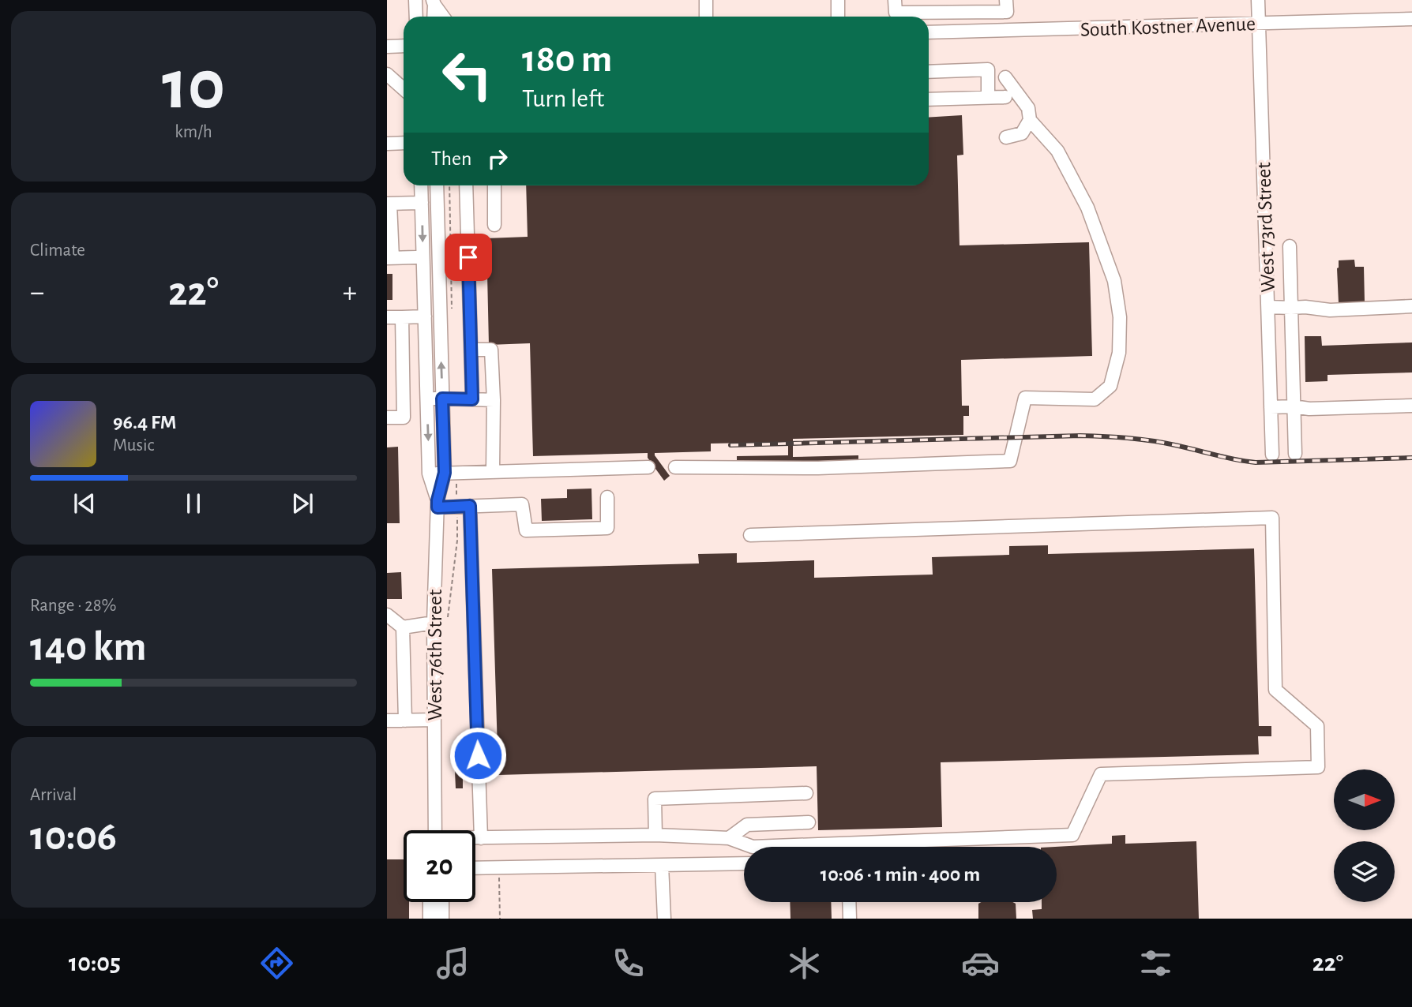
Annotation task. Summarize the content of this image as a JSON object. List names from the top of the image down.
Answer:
{
  "streets": {
    "street": ["South Kostner Avenue", "West 73rd Street", "West 76th Street"]
  },
  "crossings": [
    ["South Kostner Avenue", "West 73rd Street"]
  ],
  "north": "right",
  "page": {
    "tile": [
      ["10", "km/h"],
      "Climate",
      ["Range · 28%", "140 km"],
      ["Arrival", "10:06"]
    ],
    "turn": ["180 m", "Turn left"],
    "then": "Then",
    "heat": ["−", "22°", "+"],
    "song": ["96.4 FM", "Music"],
    "limit": "20",
    "trip": "10:06 · 1 min · 400 m",
    "tabs": ["10:05", "22°"]
  }
}
